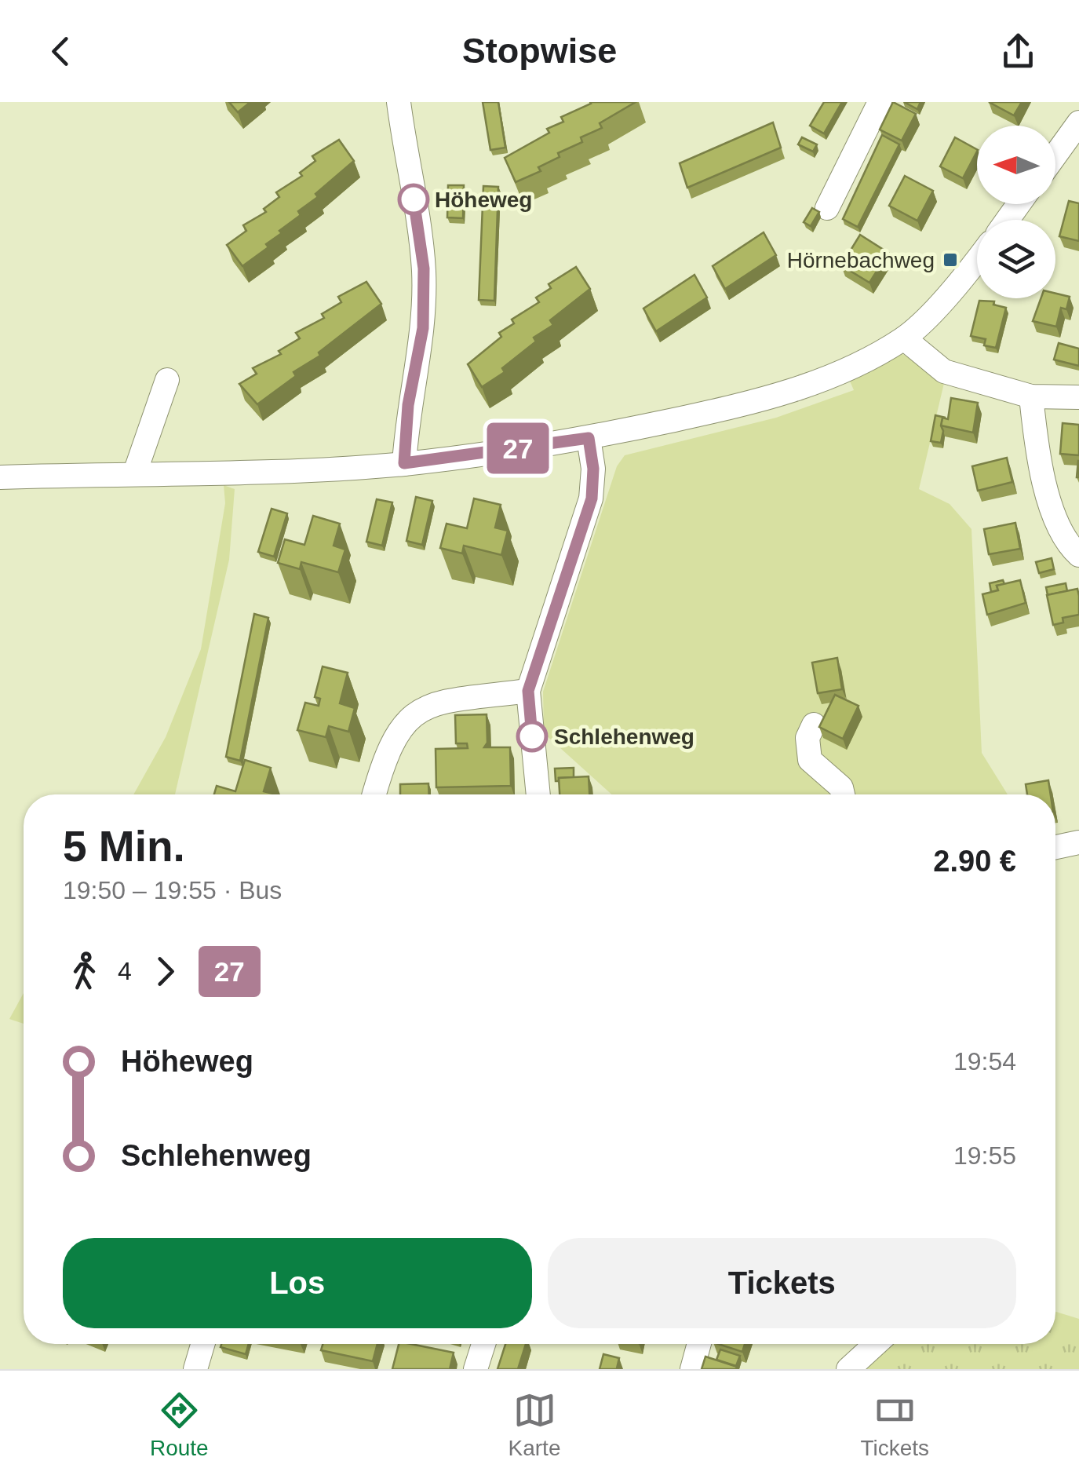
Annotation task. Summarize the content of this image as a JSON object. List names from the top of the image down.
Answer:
{
  "places": {
    "other": ["Höheweg", "Schlehenweg"],
    "transit": ["Hörnebachweg"]
  },
  "lines": ["bus line 27"],
  "north": "left",
  "page": {
    "header": "Stopwise",
    "on_map": "27",
    "heading": ["5 Min.", "19:50 – 19:55 · Bus", "2.90 €"],
    "legs": ["4", "27"],
    "list": [
      {
        "name": "Höheweg",
        "value": "19:54"
      },
      {
        "name": "Schlehenweg",
        "value": "19:55"
      }
    ],
    "buttons": ["Los", "Tickets"],
    "tabs": ["Route", "Karte", "Tickets"]
  }
}
